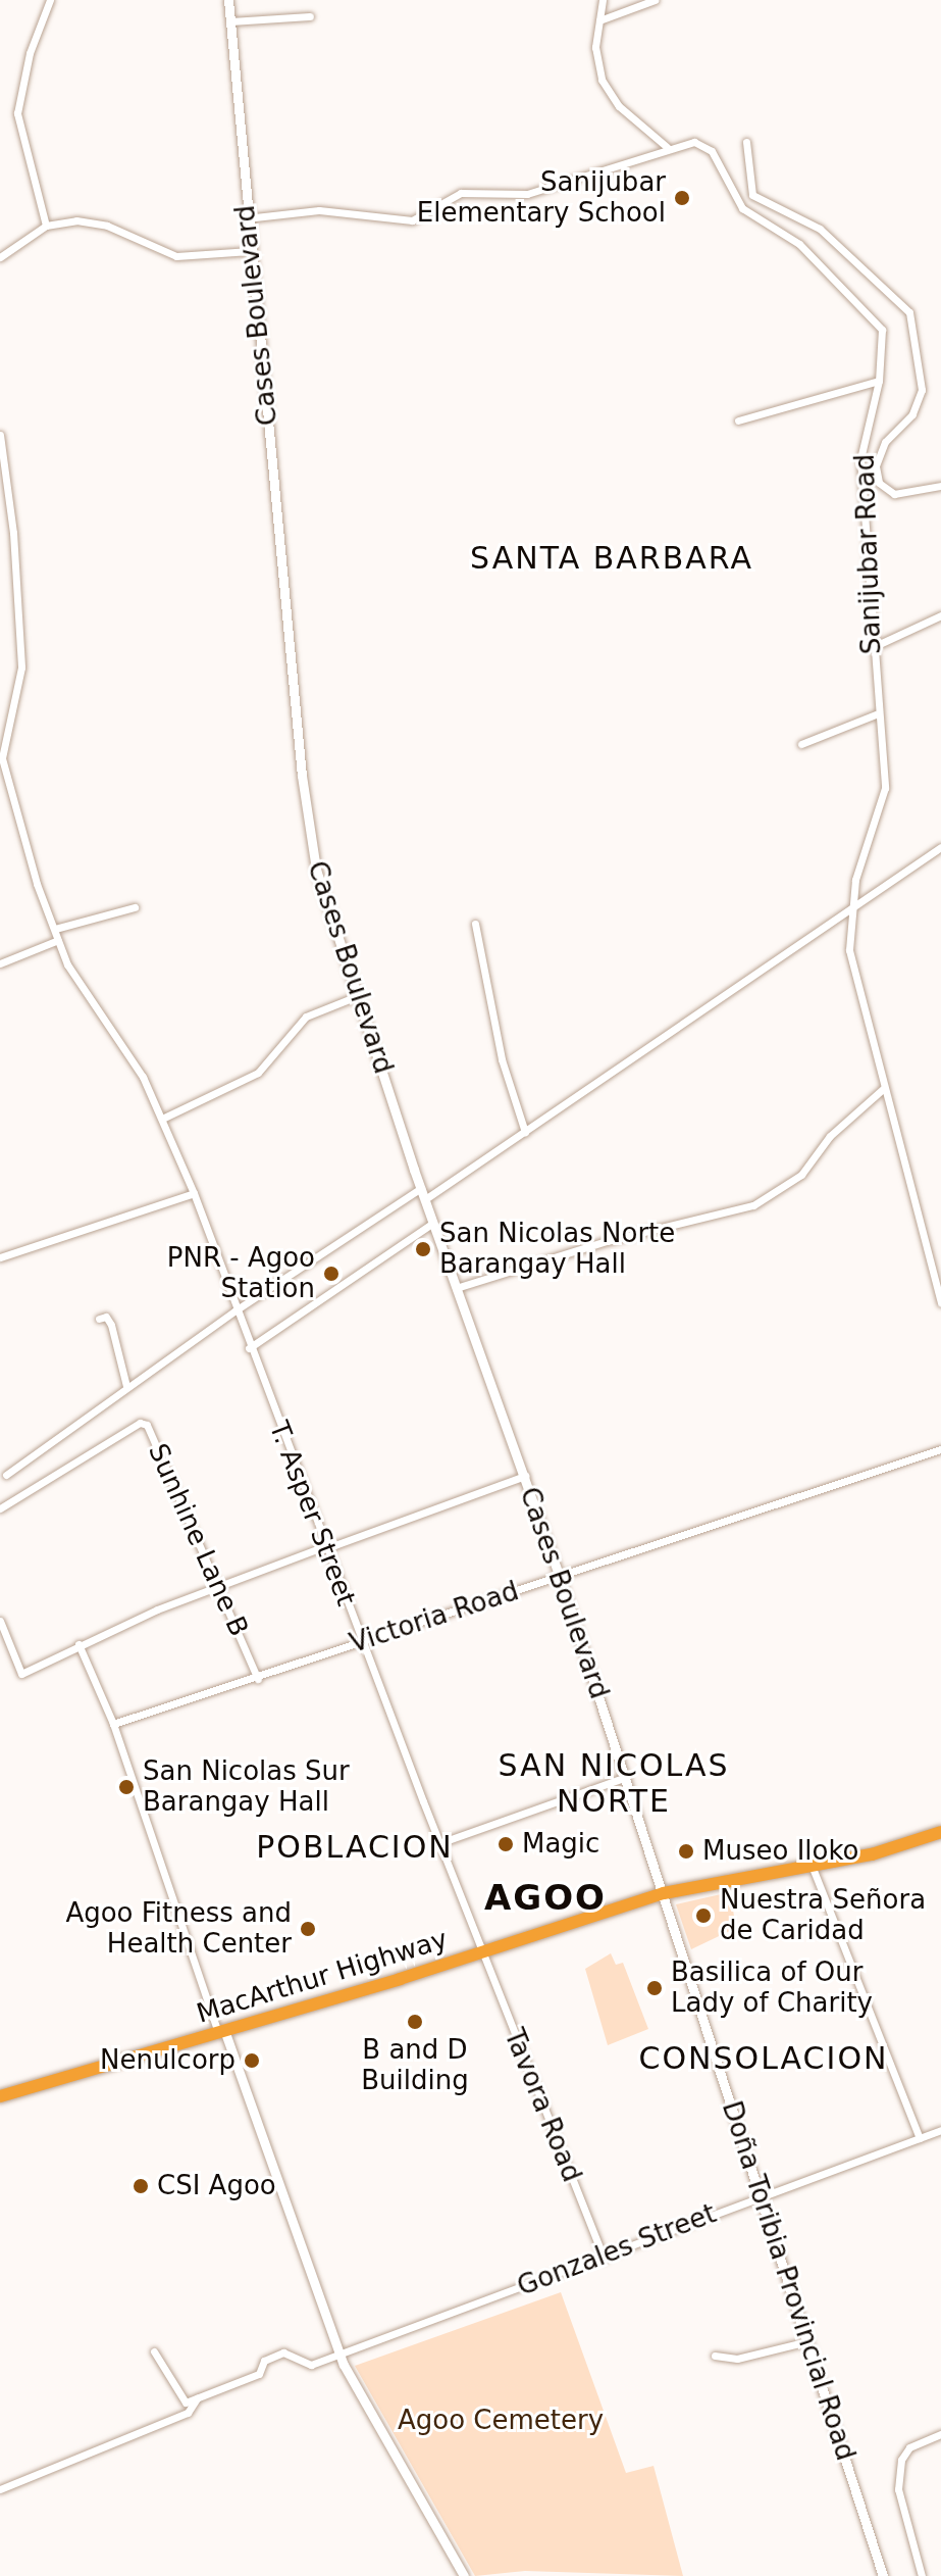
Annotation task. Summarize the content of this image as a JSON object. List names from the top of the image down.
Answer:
{
  "streets": {
    "highway": ["MacArthur Highway"],
    "street": [
      "Cases Boulevard",
      "Sanijubar Road",
      "T. Asper Street",
      "Sunhine Lane B",
      "Victoria Road",
      "Tavora Road",
      "Gonzales Street",
      "Doña Toribia Provincial Road"
    ]
  },
  "crossings": [
    ["Cases Boulevard", "Sanijubar Road"],
    ["Cases Boulevard", "Victoria Road"],
    ["Cases Boulevard", "MacArthur Highway"],
    ["Cases Boulevard", "Doña Toribia Provincial Road"],
    ["T. Asper Street", "Victoria Road"],
    ["T. Asper Street", "MacArthur Highway"],
    ["T. Asper Street", "Tavora Road"],
    ["Sunhine Lane B", "Victoria Road"],
    ["MacArthur Highway", "Tavora Road"],
    ["MacArthur Highway", "Doña Toribia Provincial Road"],
    ["Tavora Road", "Gonzales Street"],
    ["Gonzales Street", "Doña Toribia Provincial Road"]
  ],
  "districts": [
    "SANTA BARBARA",
    "SAN NICOLAS NORTE",
    "POBLACION",
    "AGOO",
    "CONSOLACION"
  ],
  "parks": ["Agoo Cemetery"],
  "places": [
    "Sanijubar Elementary School",
    "San Nicolas Norte Barangay Hall",
    "PNR - Agoo Station",
    "San Nicolas Sur Barangay Hall",
    "Magic",
    "Museo Iloko",
    "Nuestra Señora de Caridad",
    "Agoo Fitness and Health Center",
    "Basilica of Our Lady of Charity",
    "B and D Building",
    "Nenulcorp",
    "CSI Agoo"
  ]
}
